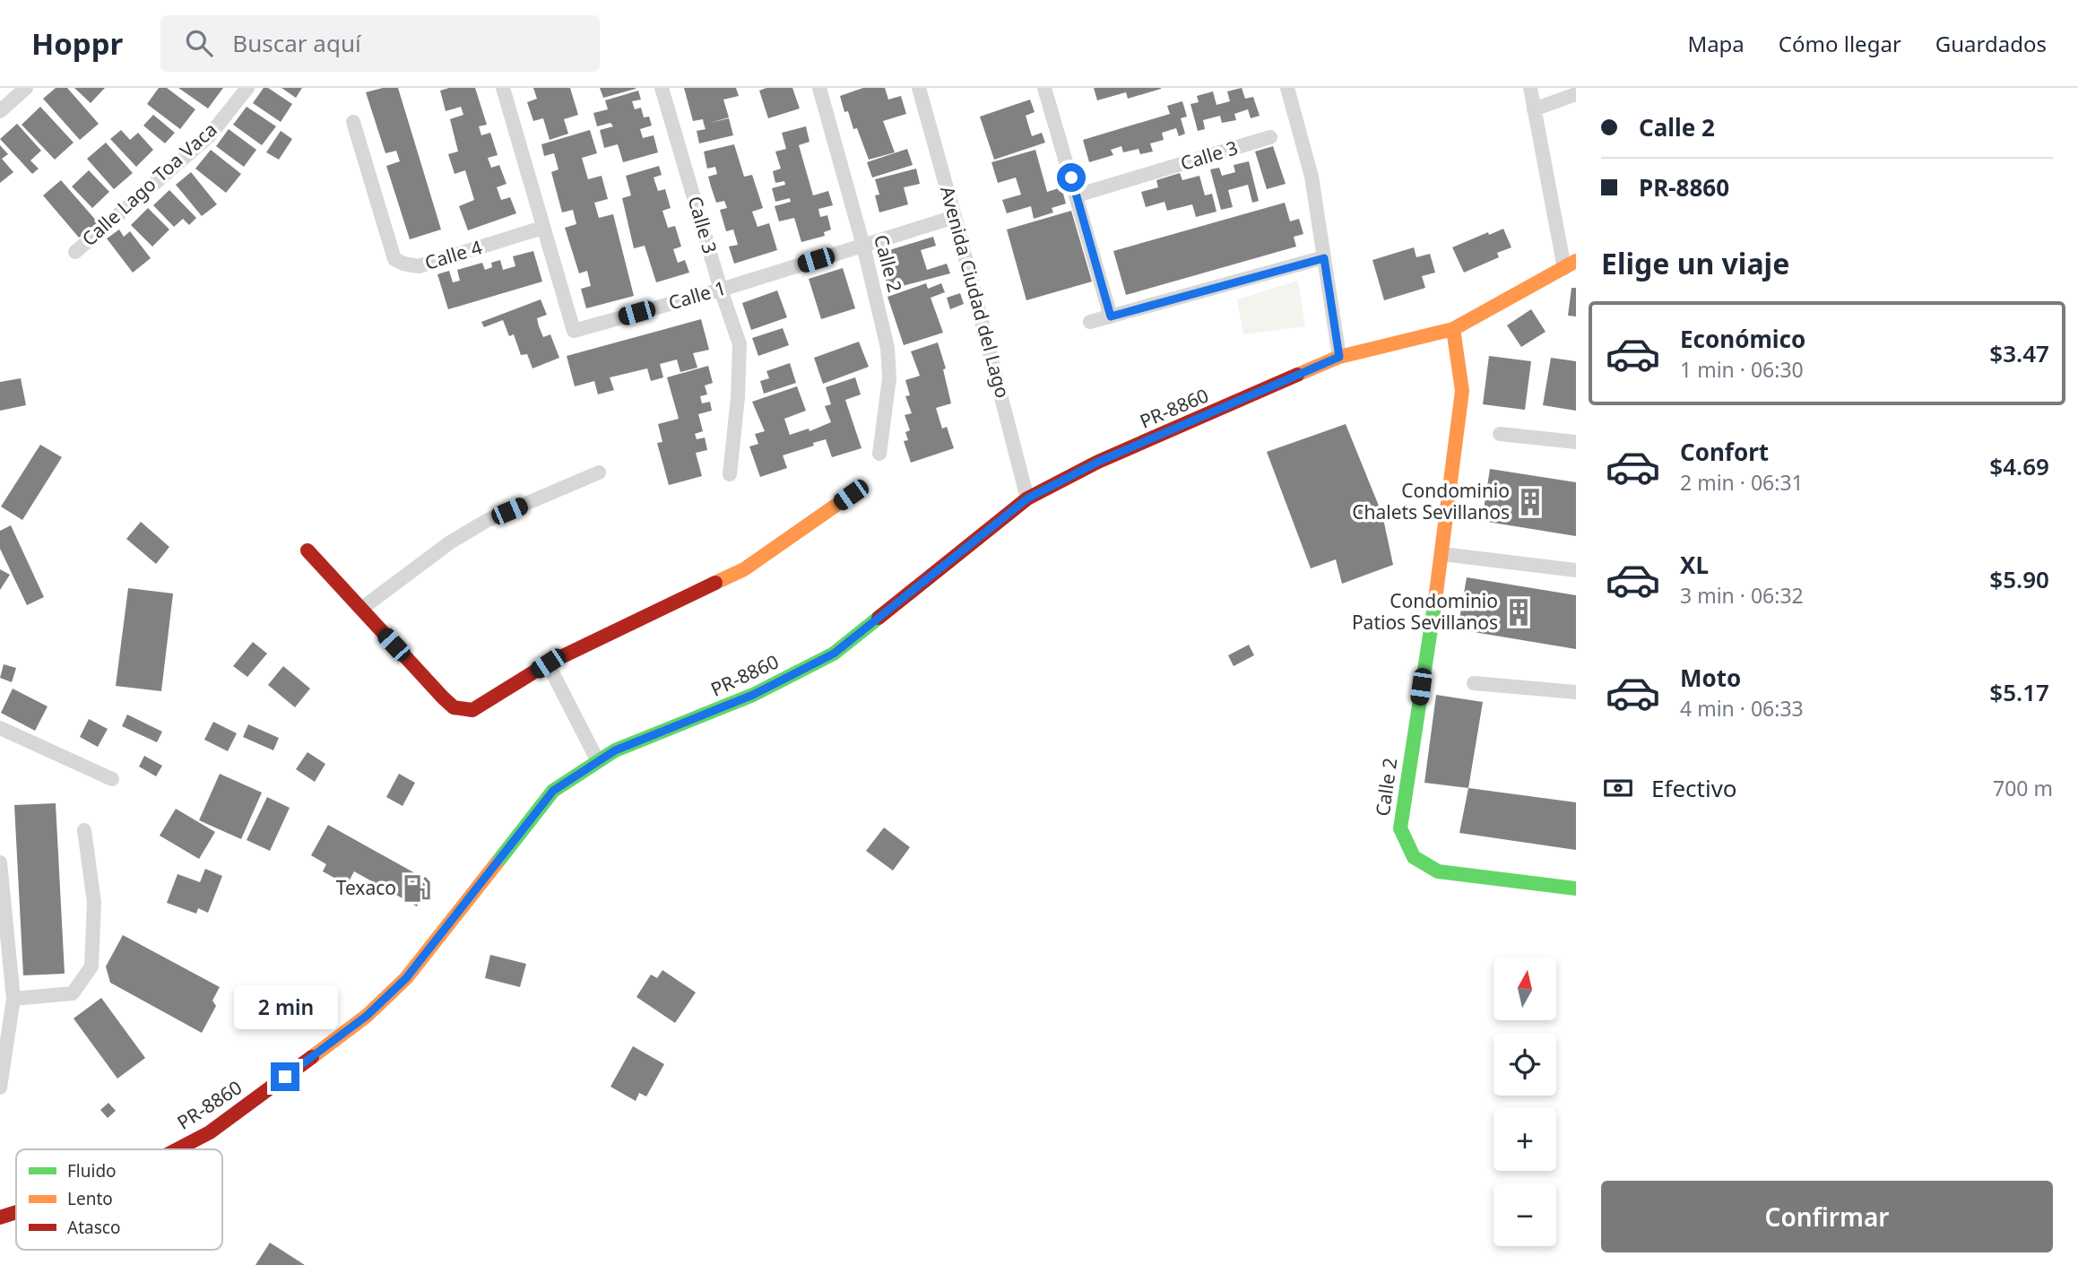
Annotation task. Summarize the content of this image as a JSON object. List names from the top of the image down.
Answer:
{
  "streets": {
    "street": [
      "Calle 3",
      "Calle Lago Toa Vaca",
      "Calle 4",
      "Calle 2",
      "Avenida Ciudad del Lago",
      "Calle 1",
      "PR-8860"
    ]
  },
  "crossings": [
    ["Calle 3", "Calle 1"],
    ["Calle 4", "Calle 1"],
    ["Calle 2", "Calle 1"],
    ["Calle 2", "PR-8860"],
    ["Avenida Ciudad del Lago", "Calle 1"],
    ["Avenida Ciudad del Lago", "PR-8860"]
  ],
  "places": {
    "building": ["Condominio Chalets Sevillanos", "Condominio Patios Sevillanos"],
    "fuel station": ["Texaco"]
  },
  "legend": ["Fluido", "Lento", "Atasco"],
  "north": "top",
  "page": {
    "header": "Hoppr",
    "search": "Buscar aquí",
    "nav": ["Mapa", "Cómo llegar", "Guardados"],
    "banner": ["Calle 2", "PR-8860"],
    "heading": "Elige un viaje",
    "list": [
      {
        "name": "Económico",
        "note": "1 min · 06:30",
        "value": "$3.47"
      },
      {
        "name": "Confort",
        "note": "2 min · 06:31",
        "value": "$4.69"
      },
      {
        "name": "XL",
        "note": "3 min · 06:32",
        "value": "$5.90"
      },
      {
        "name": "Moto",
        "note": "4 min · 06:33",
        "value": "$5.17"
      }
    ],
    "pay": ["Efectivo", "700 m"],
    "map_buttons": ["+", "−"],
    "bubble": "2 min",
    "buttons": "Confirmar"
  }
}
